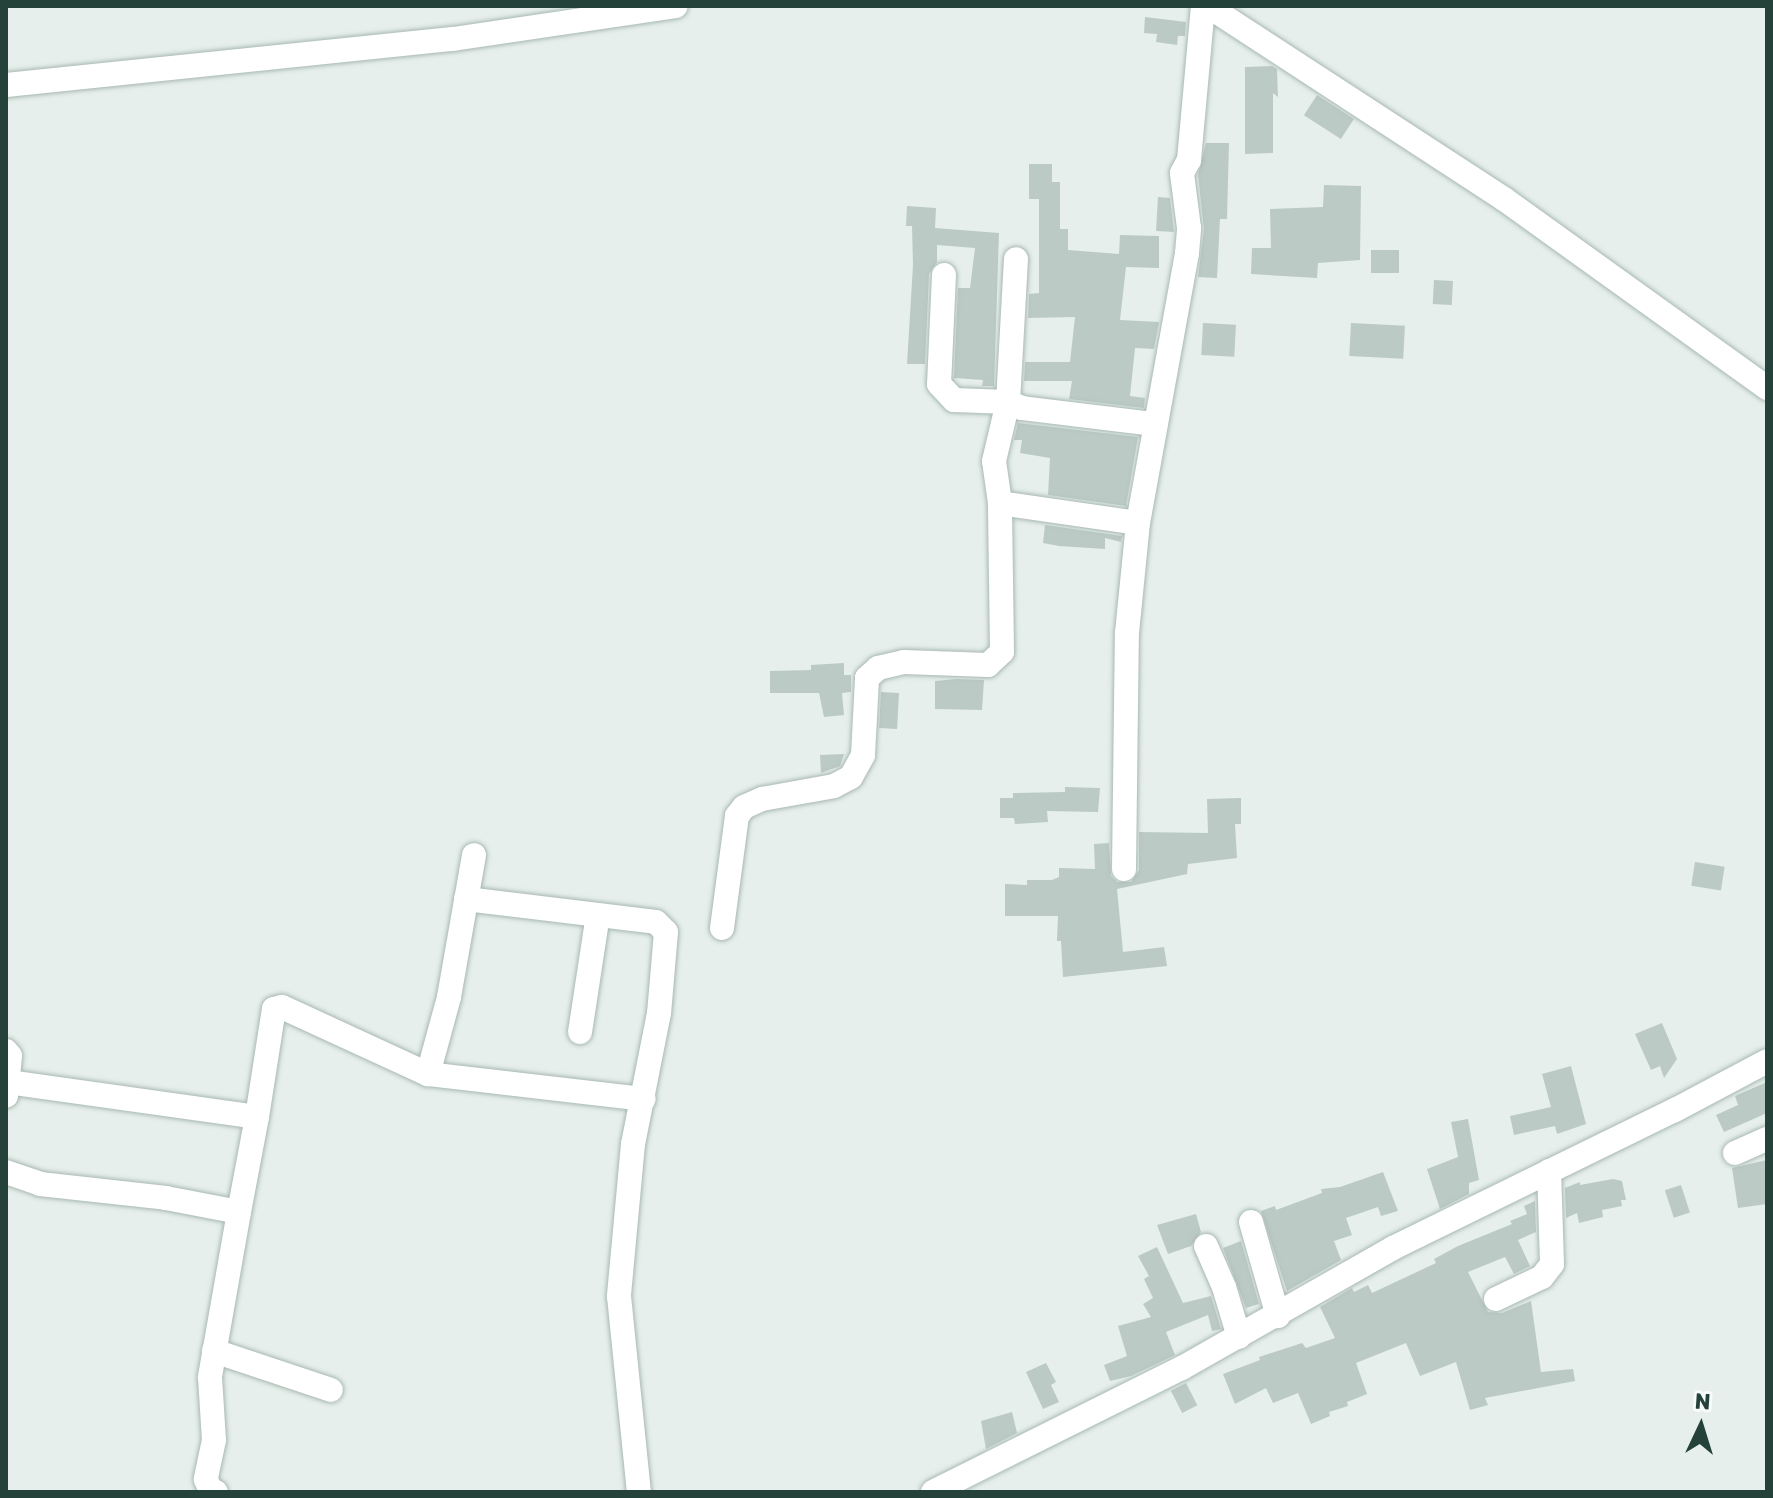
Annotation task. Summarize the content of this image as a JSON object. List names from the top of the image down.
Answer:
{
  "north": "top"
}
